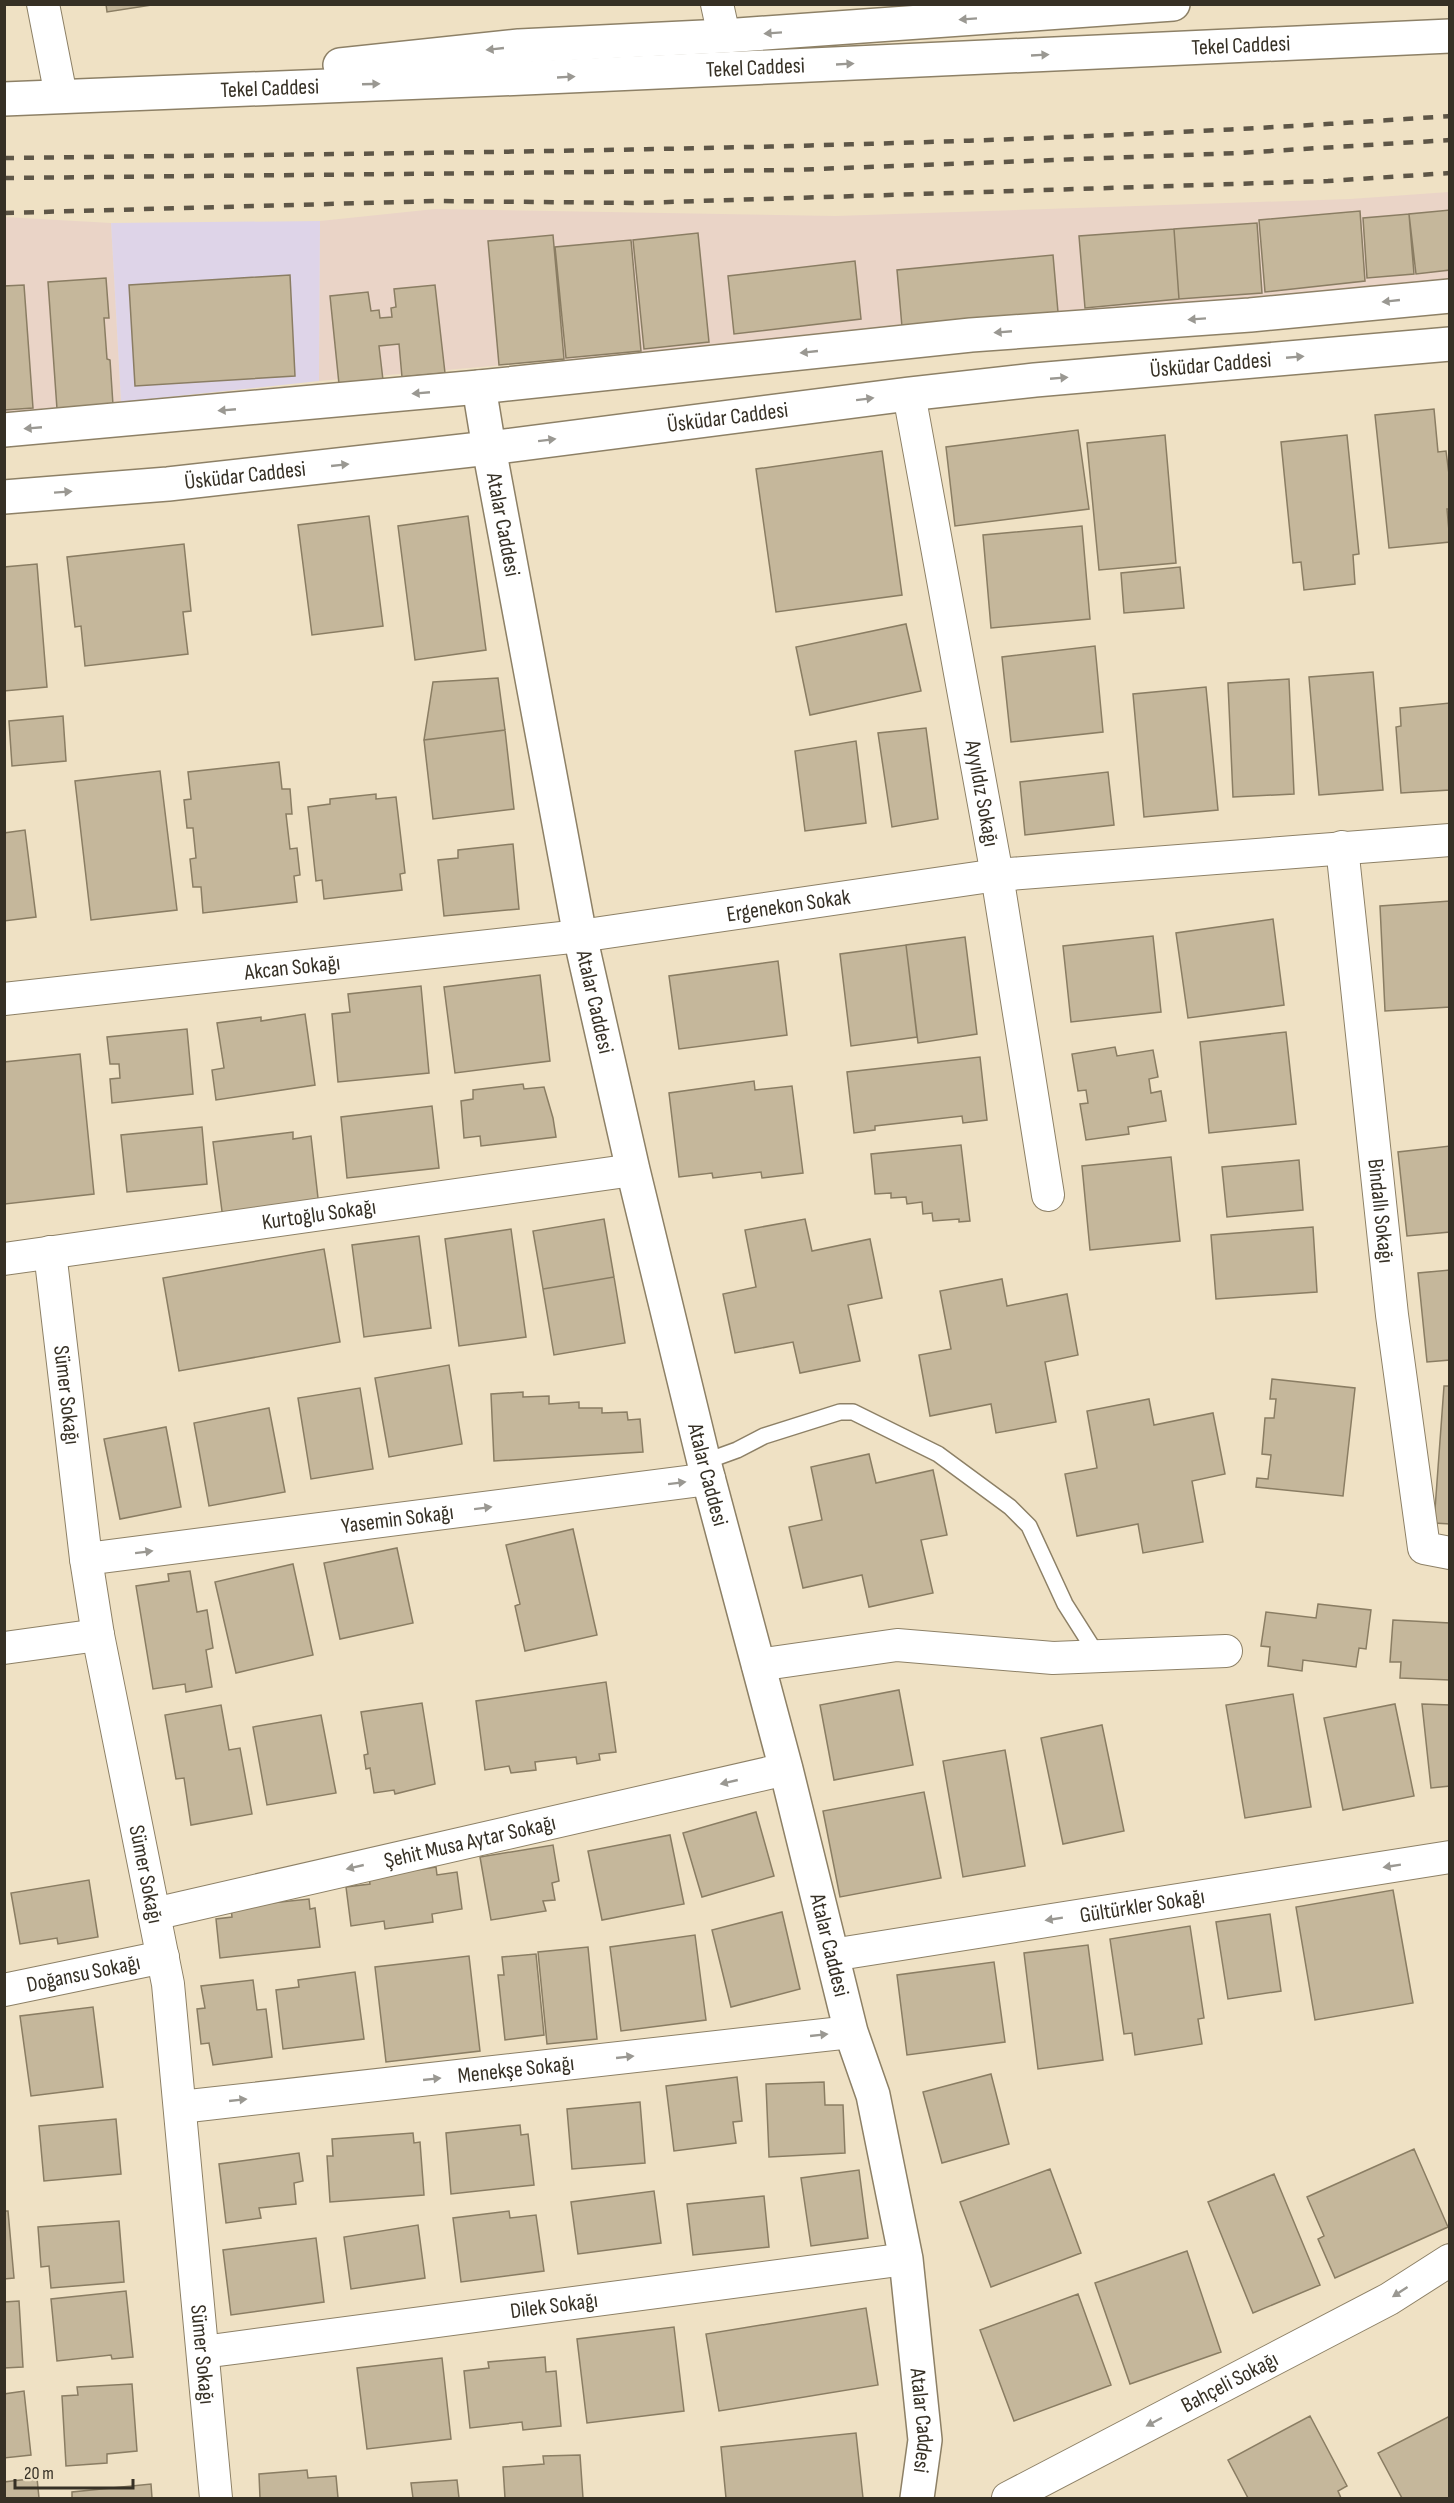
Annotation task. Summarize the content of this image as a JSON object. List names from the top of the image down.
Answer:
{
  "streets": {
    "street": [
      "Tekel Caddesi",
      "Üsküdar Caddesi",
      "Atalar Caddesi",
      "Ayyıldız Sokağı",
      "Ergenekon Sokak",
      "Akcan Sokağı",
      "Bindallı Sokağı",
      "Kurtoğlu Sokağı",
      "Sümer Sokağı",
      "Yasemin Sokağı",
      "Şehit Musa Aytar Sokağı",
      "Gültürkler Sokağı",
      "Doğansu Sokağı",
      "Menekşe Sokağı",
      "Dilek Sokağı",
      "Bahçeli Sokağı"
    ]
  },
  "crossings": [
    ["Üsküdar Caddesi", "Atalar Caddesi"],
    ["Üsküdar Caddesi", "Ayyıldız Sokağı"],
    ["Atalar Caddesi", "Ergenekon Sokak"],
    ["Atalar Caddesi", "Akcan Sokağı"],
    ["Atalar Caddesi", "Kurtoğlu Sokağı"],
    ["Atalar Caddesi", "Yasemin Sokağı"],
    ["Atalar Caddesi", "Şehit Musa Aytar Sokağı"],
    ["Atalar Caddesi", "Gültürkler Sokağı"],
    ["Atalar Caddesi", "Menekşe Sokağı"],
    ["Atalar Caddesi", "Dilek Sokağı"],
    ["Ayyıldız Sokağı", "Ergenekon Sokak"],
    ["Ergenekon Sokak", "Akcan Sokağı"],
    ["Ergenekon Sokak", "Bindallı Sokağı"],
    ["Kurtoğlu Sokağı", "Sümer Sokağı"],
    ["Sümer Sokağı", "Yasemin Sokağı"],
    ["Sümer Sokağı", "Şehit Musa Aytar Sokağı"],
    ["Sümer Sokağı", "Doğansu Sokağı"],
    ["Sümer Sokağı", "Menekşe Sokağı"],
    ["Sümer Sokağı", "Dilek Sokağı"]
  ],
  "one_way": [
    "Yasemin Sokağı",
    "Şehit Musa Aytar Sokağı",
    "Menekşe Sokağı",
    "Bahçeli Sokağı"
  ],
  "scale_bar": "20 m"
}
